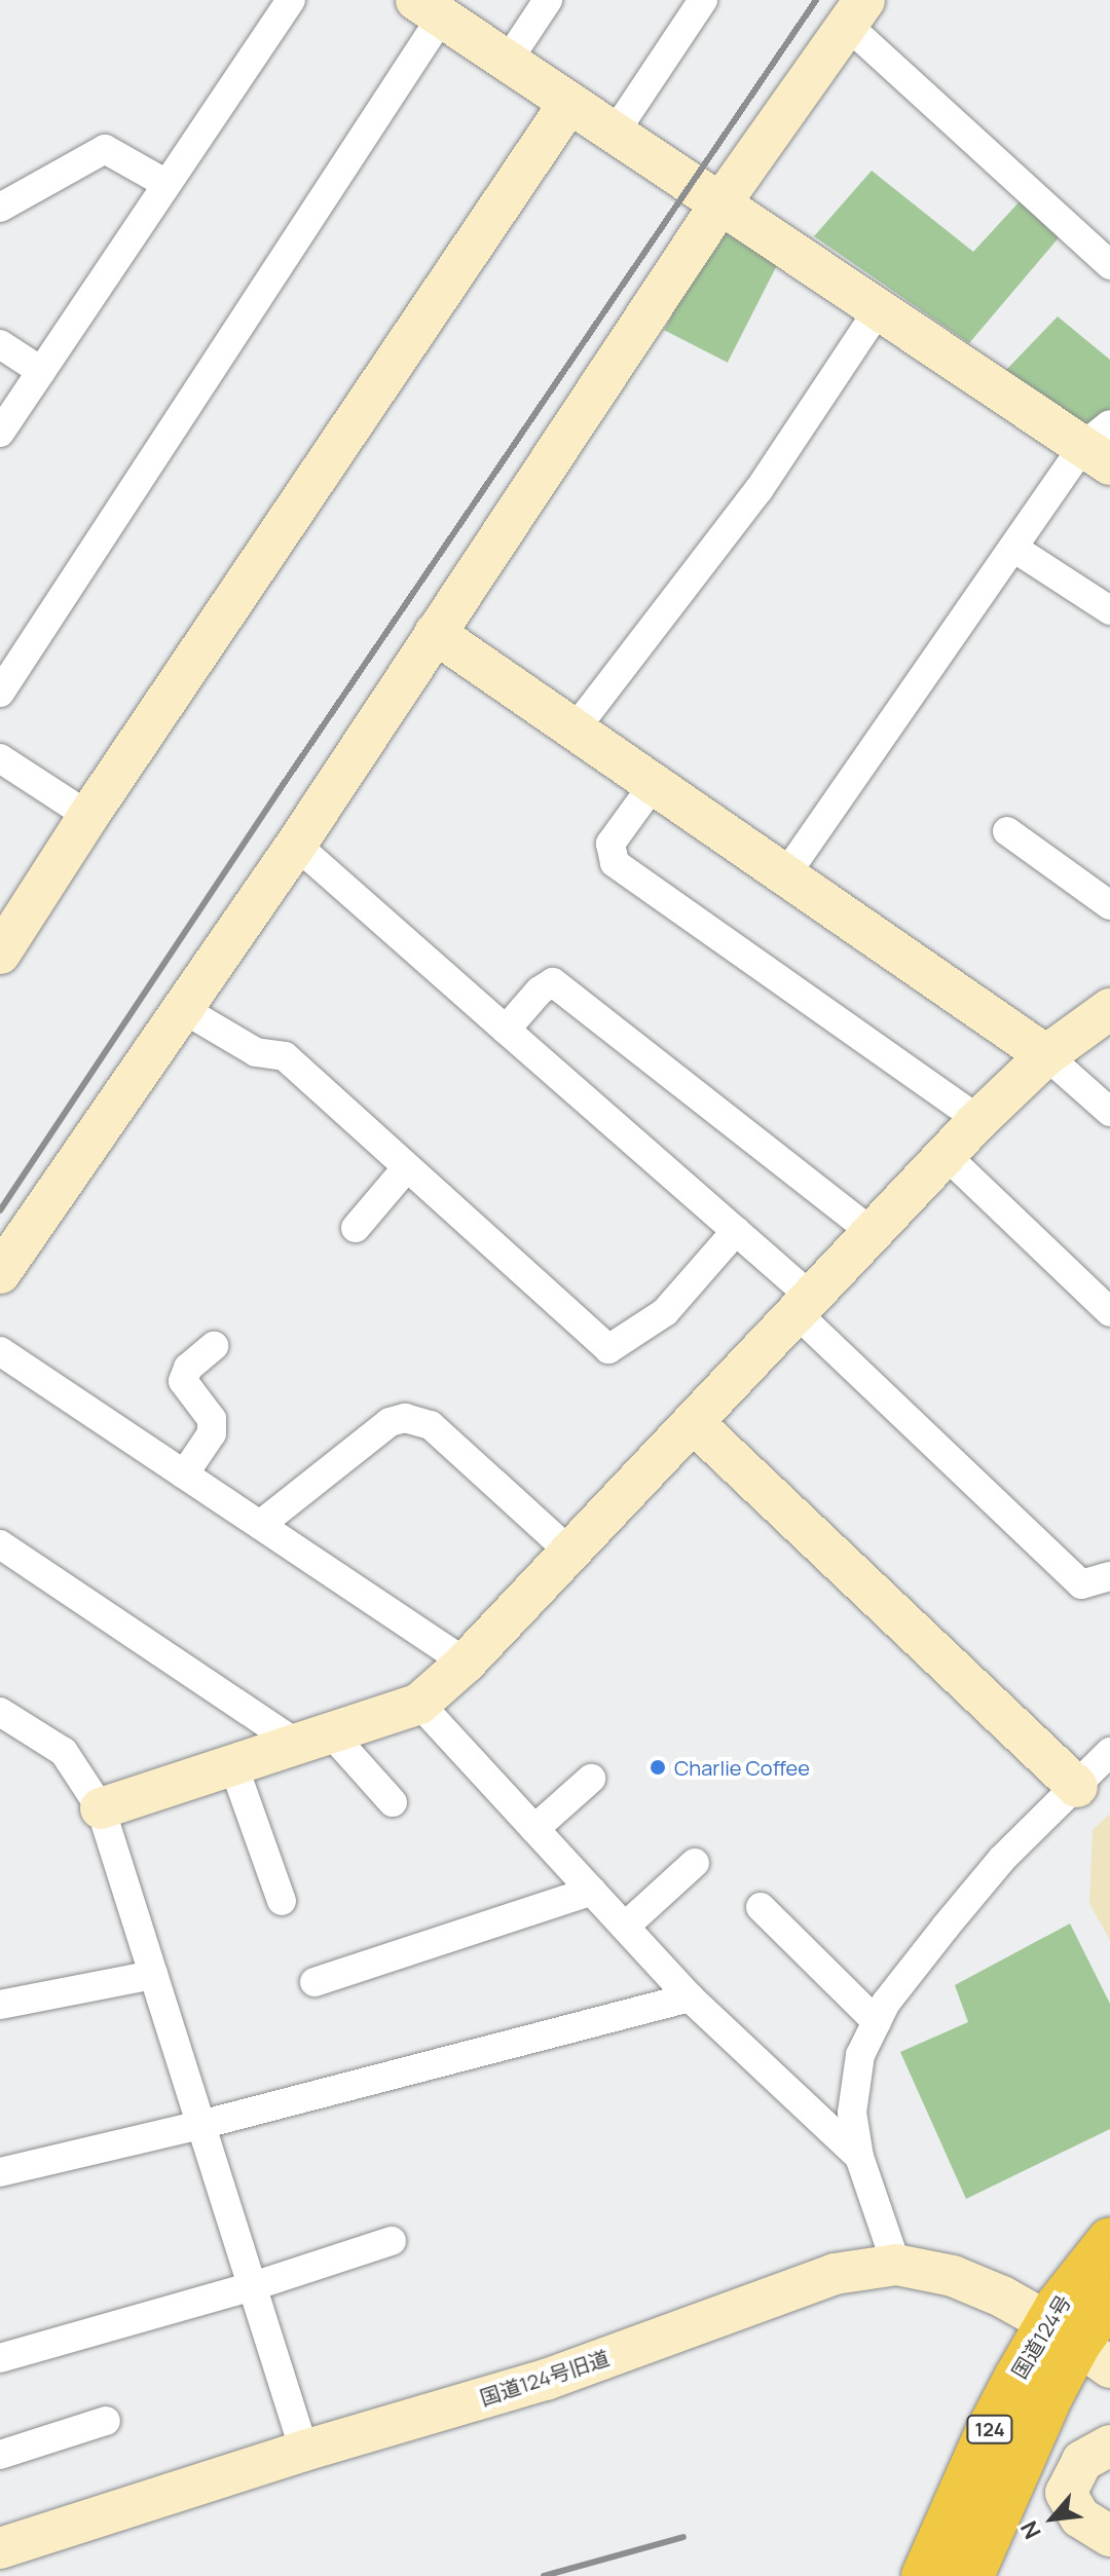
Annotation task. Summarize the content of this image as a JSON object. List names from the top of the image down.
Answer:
{
  "streets": {
    "highway": ["国道124号", "124"],
    "street": ["国道124号旧道"]
  },
  "crossings": [
    ["国道124号", "国道124号旧道"]
  ],
  "places": ["Charlie Coffee"],
  "north": "bottom left"
}
